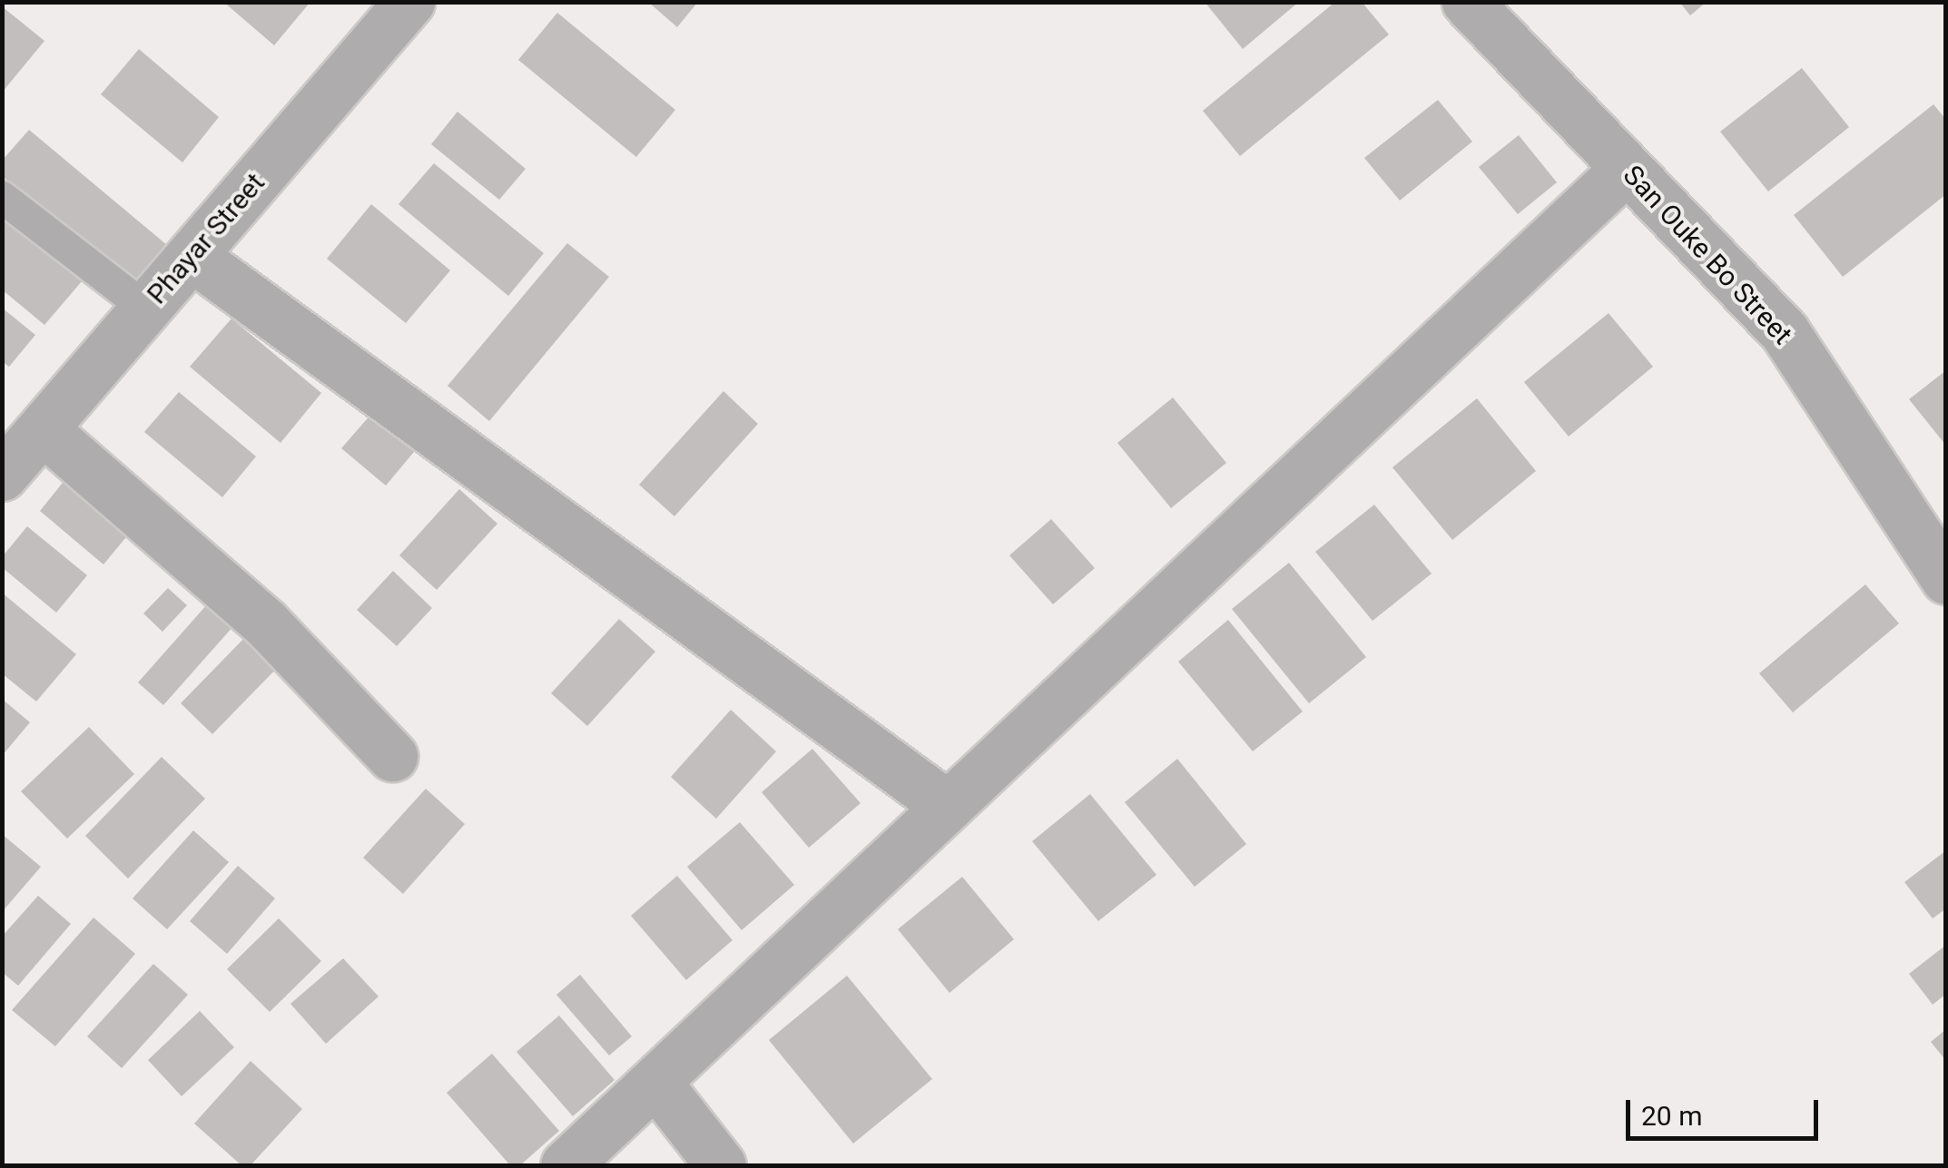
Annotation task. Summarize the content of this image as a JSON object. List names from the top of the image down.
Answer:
{
  "streets": {
    "street": ["Phayar Street", "San Ouke Bo Street"]
  },
  "scale_bar": "20 m"
}
